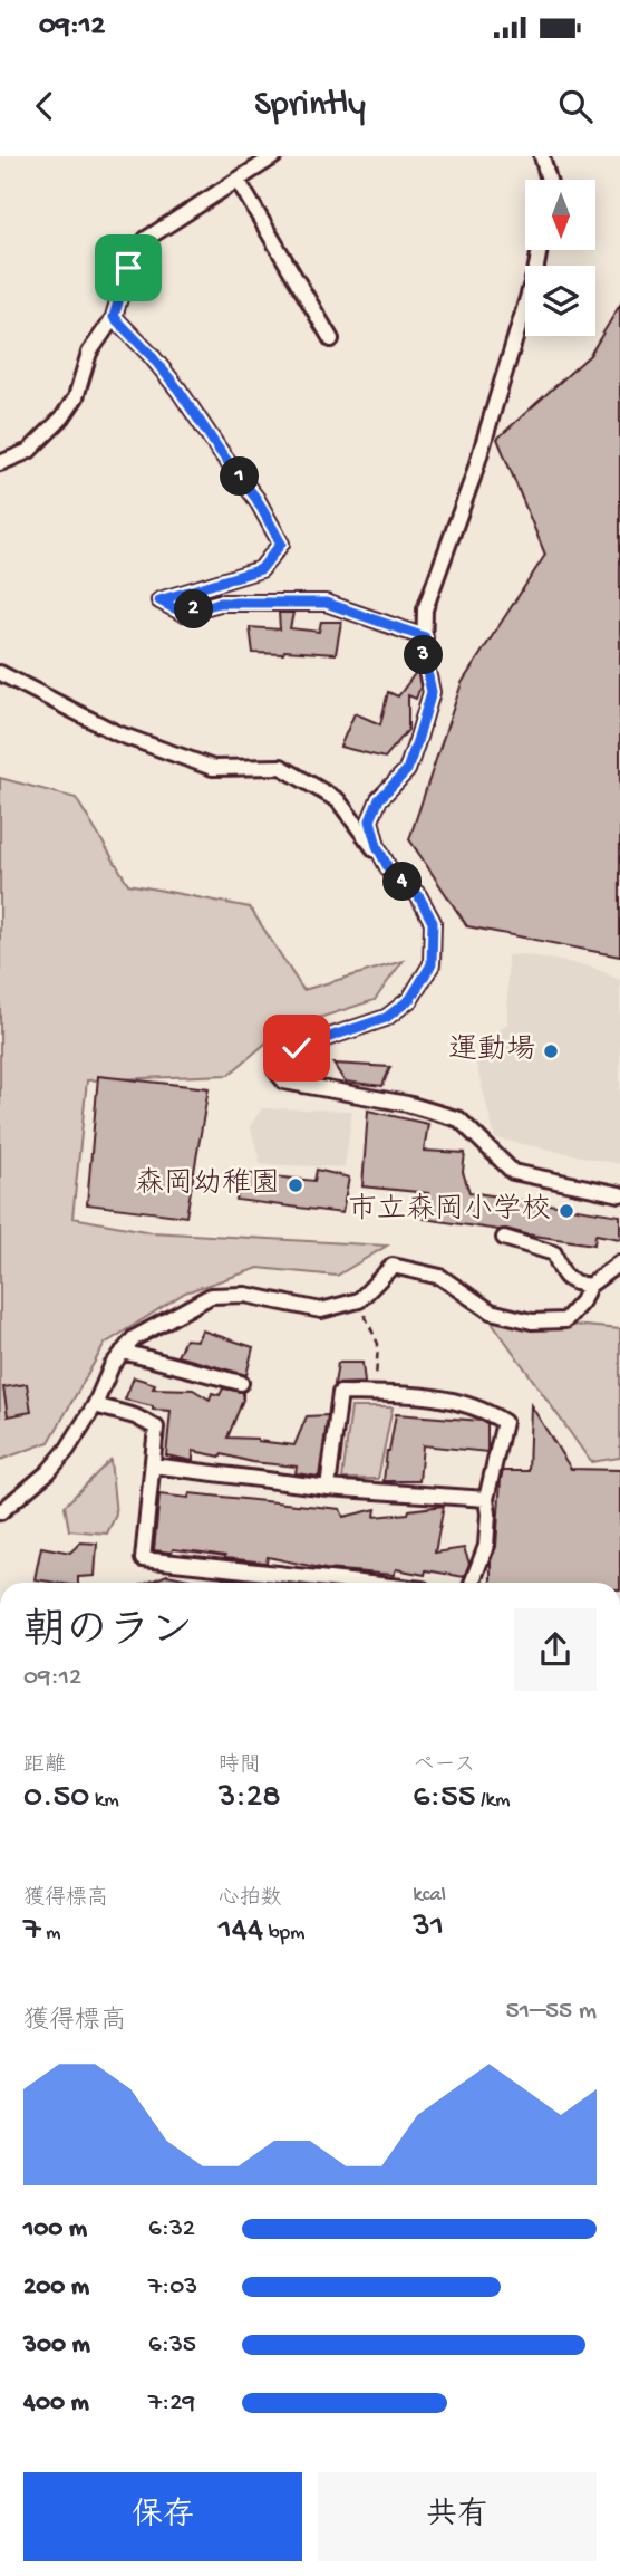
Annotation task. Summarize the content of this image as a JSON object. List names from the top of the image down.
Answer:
{
  "places": ["運動場", "森岡幼稚園", "市立森岡小学校"],
  "north": "bottom",
  "page": {
    "status": "09:12",
    "header": "Sprintly",
    "pins": [
      "1",
      "2",
      "3",
      "4"
    ],
    "heading": ["朝のラン", "09:12"],
    "stats": [
      ["距離", "0.50 km"],
      ["時間", "3:28"],
      ["ペース", "6:55 /km"],
      ["獲得標高", "7 m"],
      ["心拍数", "144 bpm"],
      ["kcal", "31"]
    ],
    "chart": ["獲得標高", "51–55 m"],
    "list": [
      {
        "name": "100 m",
        "note": "6:32"
      },
      {
        "name": "200 m",
        "note": "7:03"
      },
      {
        "name": "300 m",
        "note": "6:35"
      },
      {
        "name": "400 m",
        "note": "7:29"
      }
    ],
    "buttons": ["保存", "共有"]
  }
}
